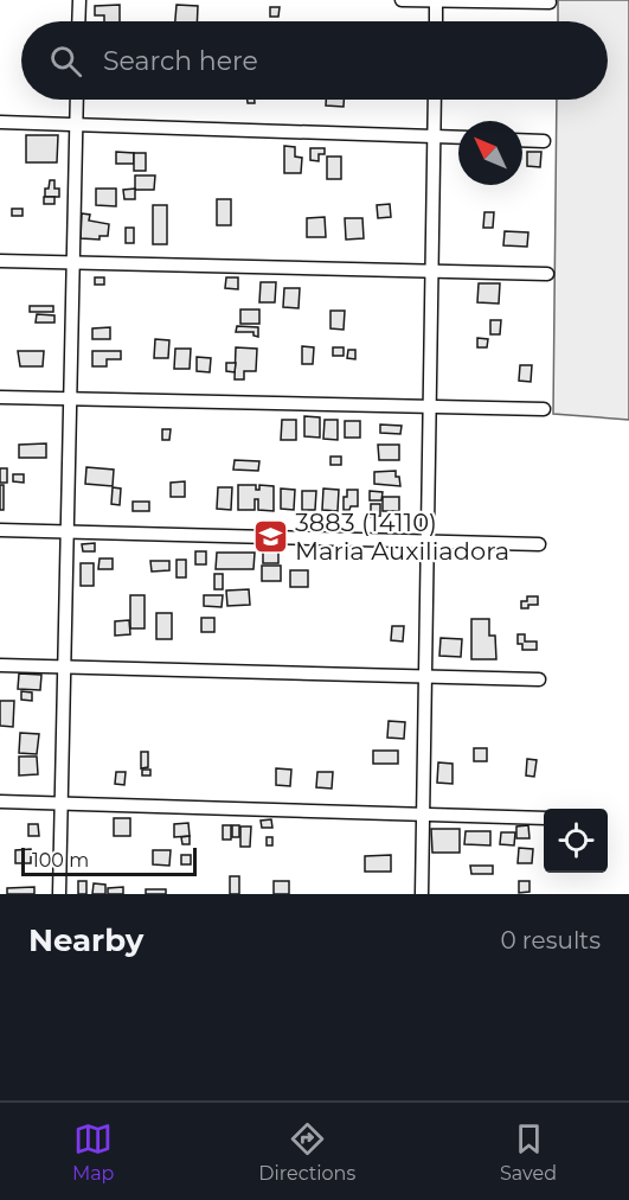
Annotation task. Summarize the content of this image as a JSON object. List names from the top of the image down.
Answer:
{
  "places": {
    "school or university": ["3883 (14110) Maria Auxiliadora"]
  },
  "scale_bar": "100 m",
  "north": "top left",
  "page": {
    "search": "Search here",
    "scale": "100 m",
    "heading": ["Nearby", "0 results"],
    "nav": ["Map", "Directions", "Saved"]
  }
}
